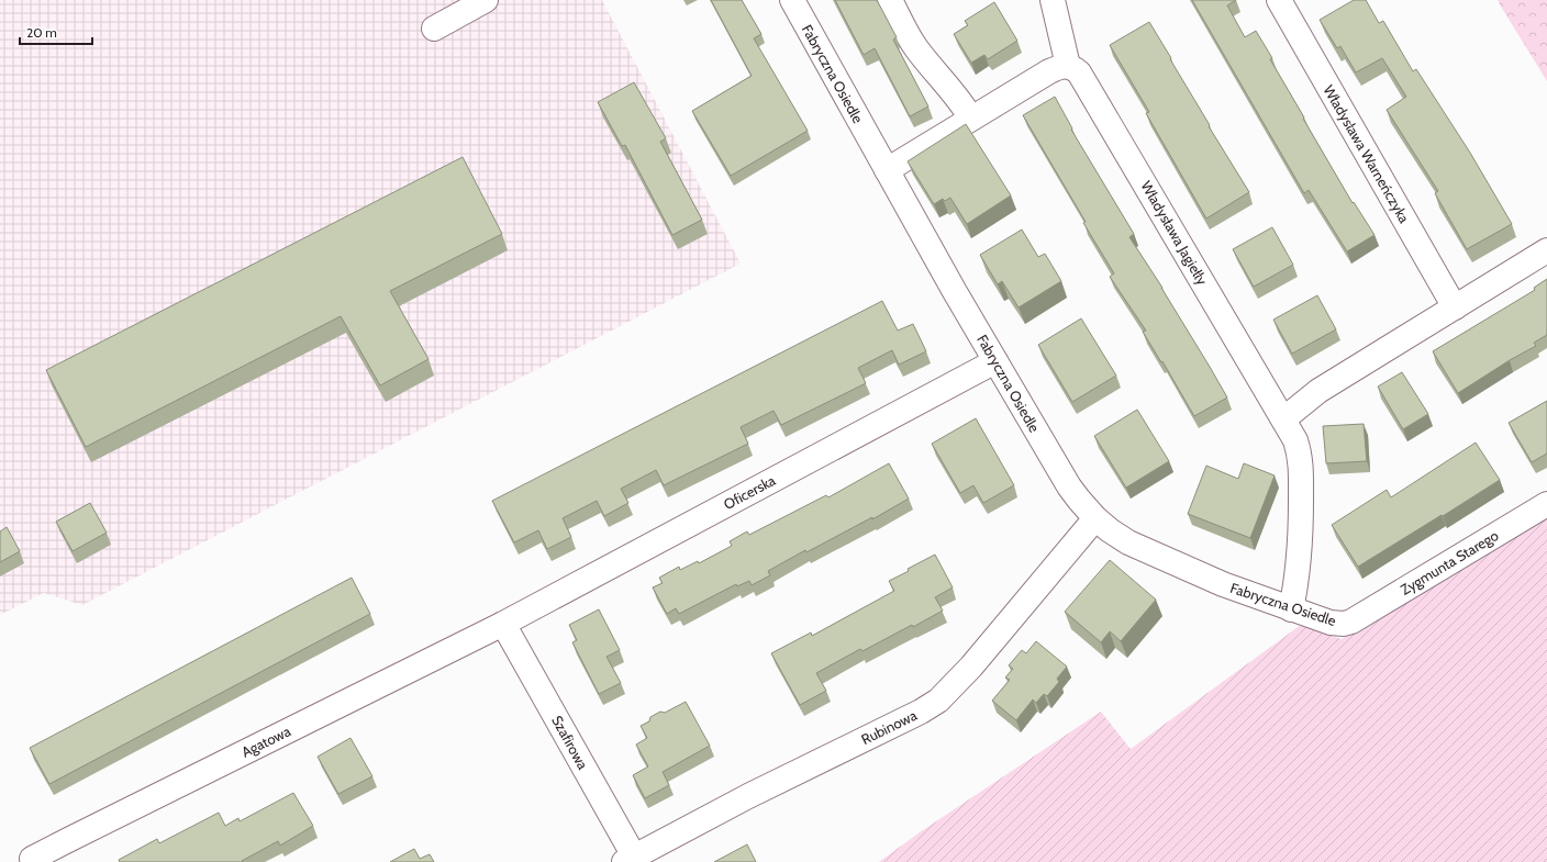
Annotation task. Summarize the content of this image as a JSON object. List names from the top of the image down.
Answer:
{
  "streets": {
    "street": [
      "Fabryczna Osiedle",
      "Władysława Warneńczyka",
      "Władysława Jagiełły",
      "Oficerska",
      "Zygmunta Starego",
      "Rubinowa",
      "Agatowa",
      "Szafirowa"
    ]
  },
  "crossings": [
    ["Fabryczna Osiedle", "Władysława Jagiełły"],
    ["Fabryczna Osiedle", "Oficerska"],
    ["Fabryczna Osiedle", "Zygmunta Starego"],
    ["Fabryczna Osiedle", "Rubinowa"],
    ["Oficerska", "Agatowa"],
    ["Oficerska", "Szafirowa"],
    ["Rubinowa", "Szafirowa"],
    ["Agatowa", "Szafirowa"]
  ],
  "scale_bar": "20 m"
}
